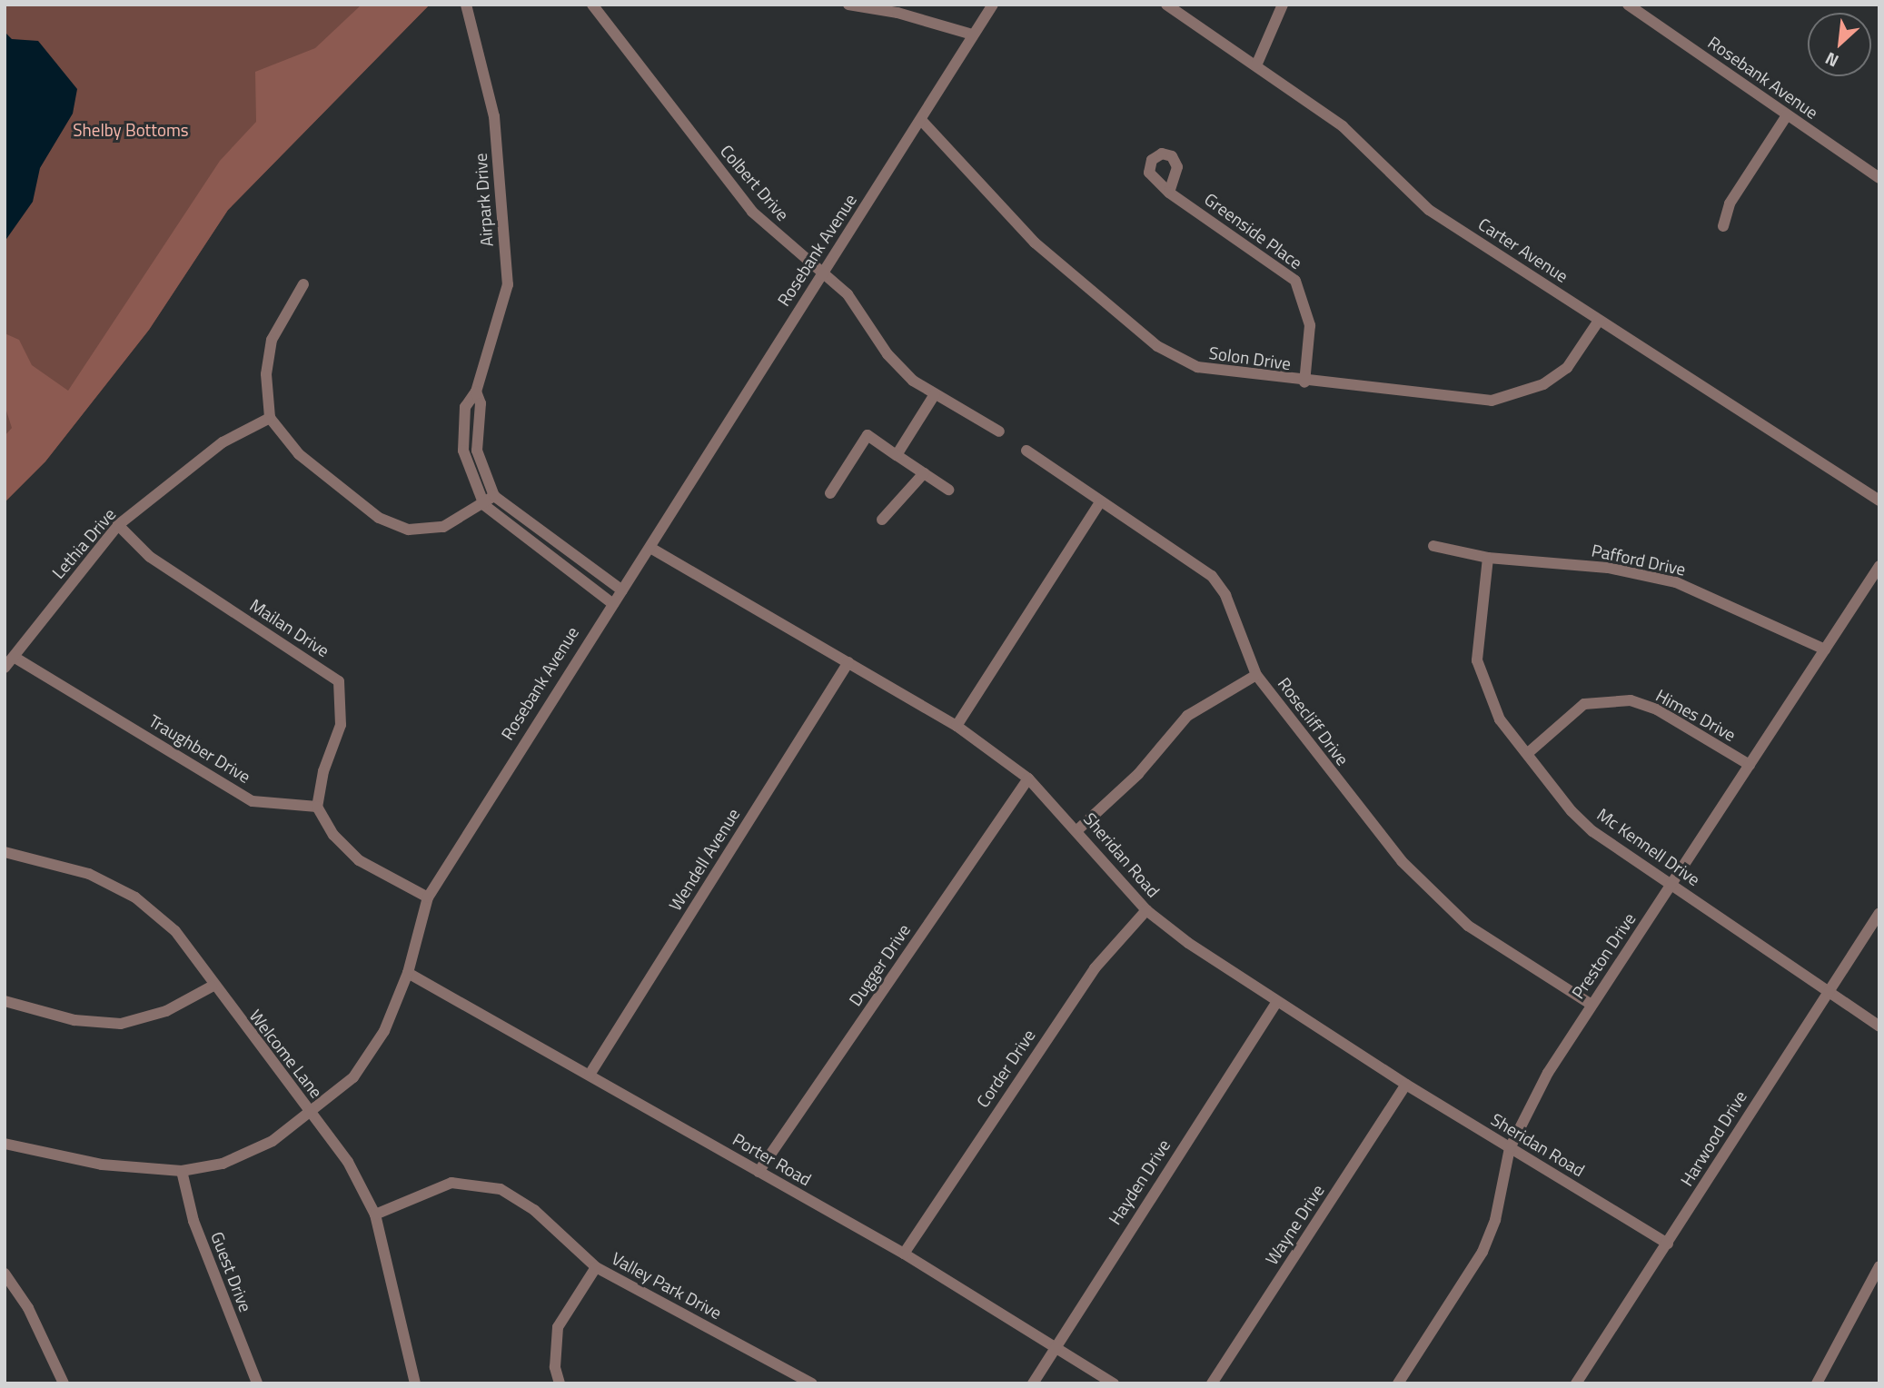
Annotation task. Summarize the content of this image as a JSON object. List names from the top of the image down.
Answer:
{
  "streets": {
    "street": [
      "Rosebank Avenue",
      "Colbert Drive",
      "Airpark Drive",
      "Greenside Place",
      "Carter Avenue",
      "Solon Drive",
      "Lethia Drive",
      "Pafford Drive",
      "Mailan Drive",
      "Himes Drive",
      "Rosecliff Drive",
      "Traughber Drive",
      "Mc Kennell Drive",
      "Sheridan Road",
      "Wendell Avenue",
      "Preston Drive",
      "Dugger Drive",
      "Welcome Lane",
      "Corder Drive",
      "Harwood Drive",
      "Porter Road",
      "Hayden Drive",
      "Wayne Drive",
      "Guest Drive",
      "Valley Park Drive"
    ]
  },
  "crossings": [
    ["Rosebank Avenue", "Colbert Drive"],
    ["Rosebank Avenue", "Solon Drive"],
    ["Rosebank Avenue", "Sheridan Road"],
    ["Rosebank Avenue", "Welcome Lane"],
    ["Rosebank Avenue", "Porter Road"],
    ["Rosebank Avenue", "Guest Drive"],
    ["Greenside Place", "Solon Drive"],
    ["Carter Avenue", "Solon Drive"],
    ["Lethia Drive", "Mailan Drive"],
    ["Lethia Drive", "Traughber Drive"],
    ["Pafford Drive", "Mc Kennell Drive"],
    ["Pafford Drive", "Preston Drive"],
    ["Mailan Drive", "Traughber Drive"],
    ["Himes Drive", "Mc Kennell Drive"],
    ["Himes Drive", "Preston Drive"],
    ["Rosecliff Drive", "Preston Drive"],
    ["Mc Kennell Drive", "Preston Drive"],
    ["Mc Kennell Drive", "Harwood Drive"],
    ["Sheridan Road", "Wendell Avenue"],
    ["Sheridan Road", "Preston Drive"],
    ["Sheridan Road", "Dugger Drive"],
    ["Sheridan Road", "Corder Drive"],
    ["Sheridan Road", "Harwood Drive"],
    ["Sheridan Road", "Hayden Drive"],
    ["Sheridan Road", "Wayne Drive"],
    ["Wendell Avenue", "Porter Road"],
    ["Dugger Drive", "Porter Road"],
    ["Welcome Lane", "Valley Park Drive"],
    ["Corder Drive", "Porter Road"],
    ["Porter Road", "Hayden Drive"]
  ],
  "parks": ["Shelby Bottoms"],
  "north": "bottom left"
}
